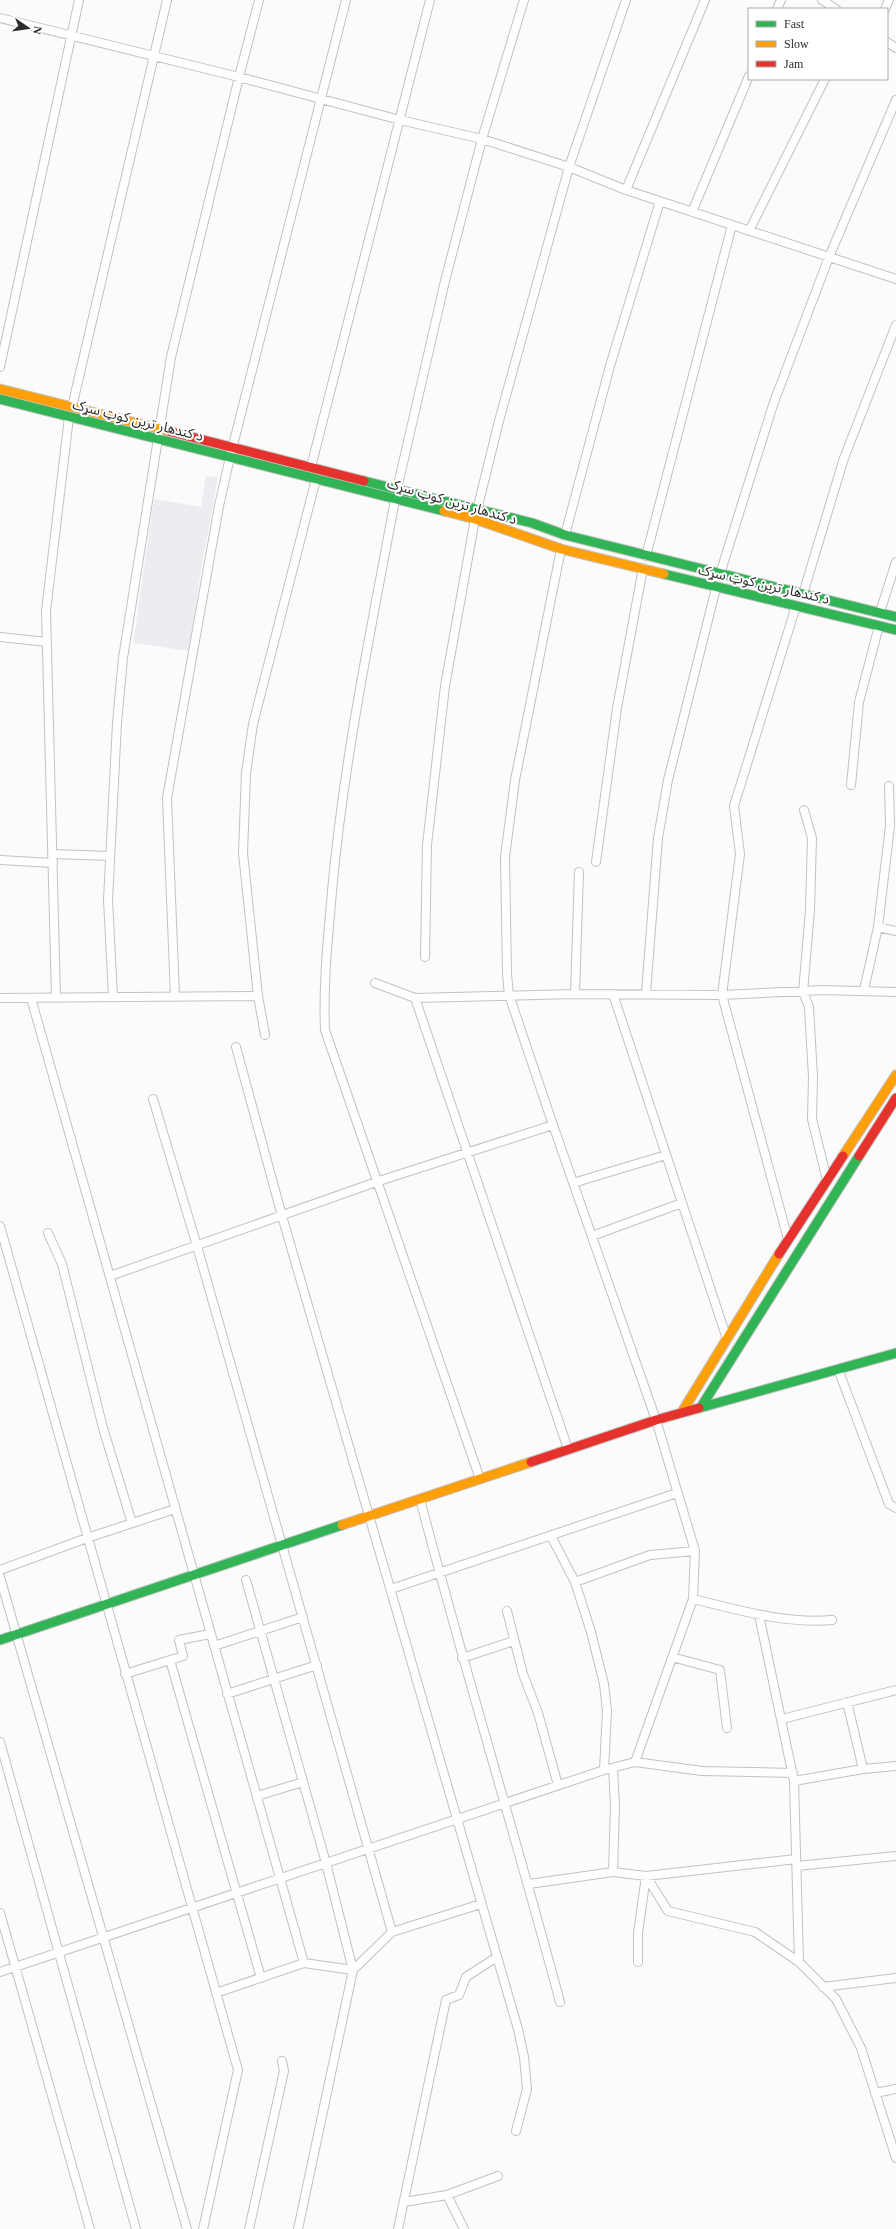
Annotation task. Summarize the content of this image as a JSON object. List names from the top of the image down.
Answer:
{
  "streets": {
    "main road": ["د کندهار ترين کوټ سړک"]
  },
  "legend": ["Fast", "Slow", "Jam"],
  "north": "right"
}
